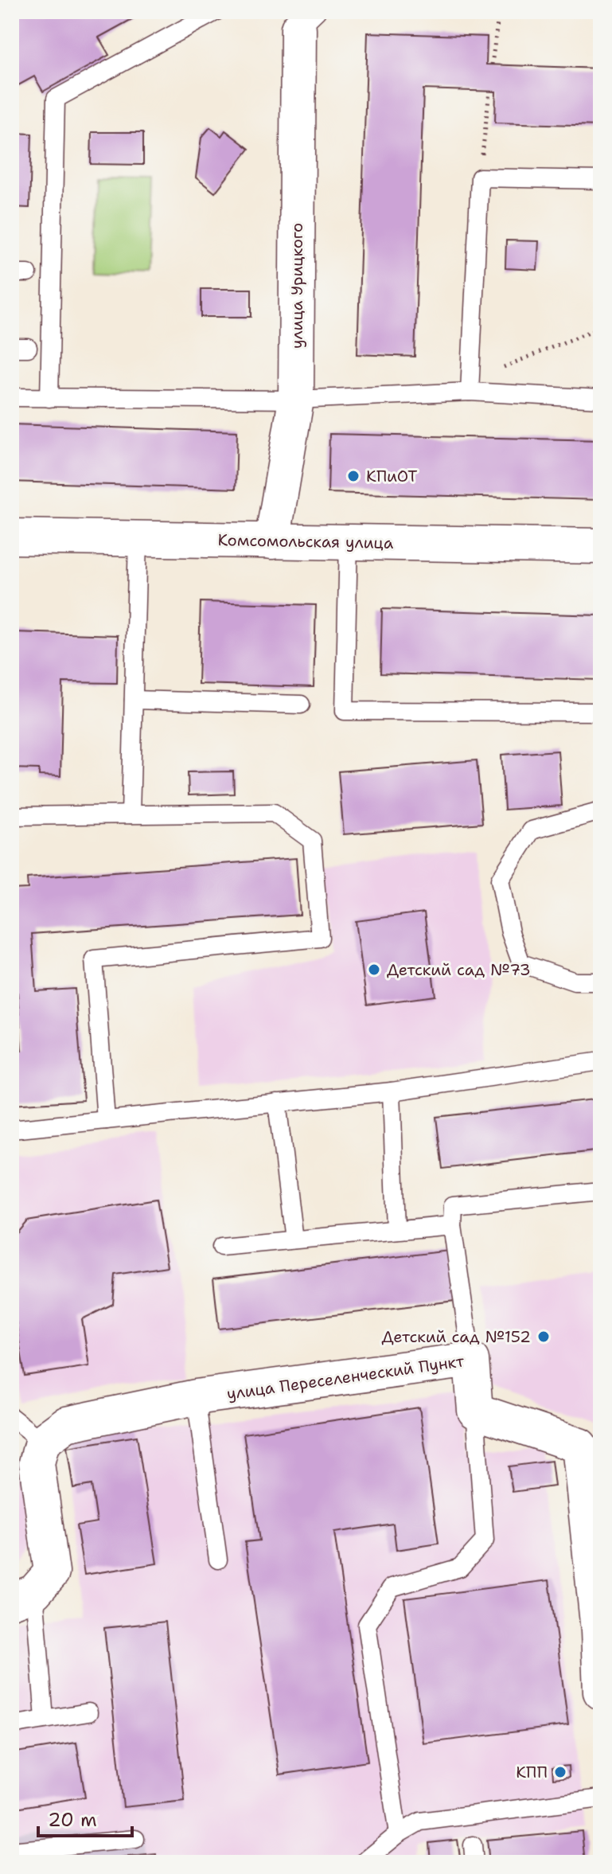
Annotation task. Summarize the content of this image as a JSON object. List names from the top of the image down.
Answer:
{
  "streets": {
    "street": ["улица Урицкого", "Комсомольская улица", "улица Переселенческий Пункт"]
  },
  "crossings": [
    ["улица Урицкого", "Комсомольская улица"]
  ],
  "places": [
    "КПиОТ",
    "Детский сад №73",
    "Детский сад №152",
    "КПП"
  ],
  "scale_bar": "20 m"
}
